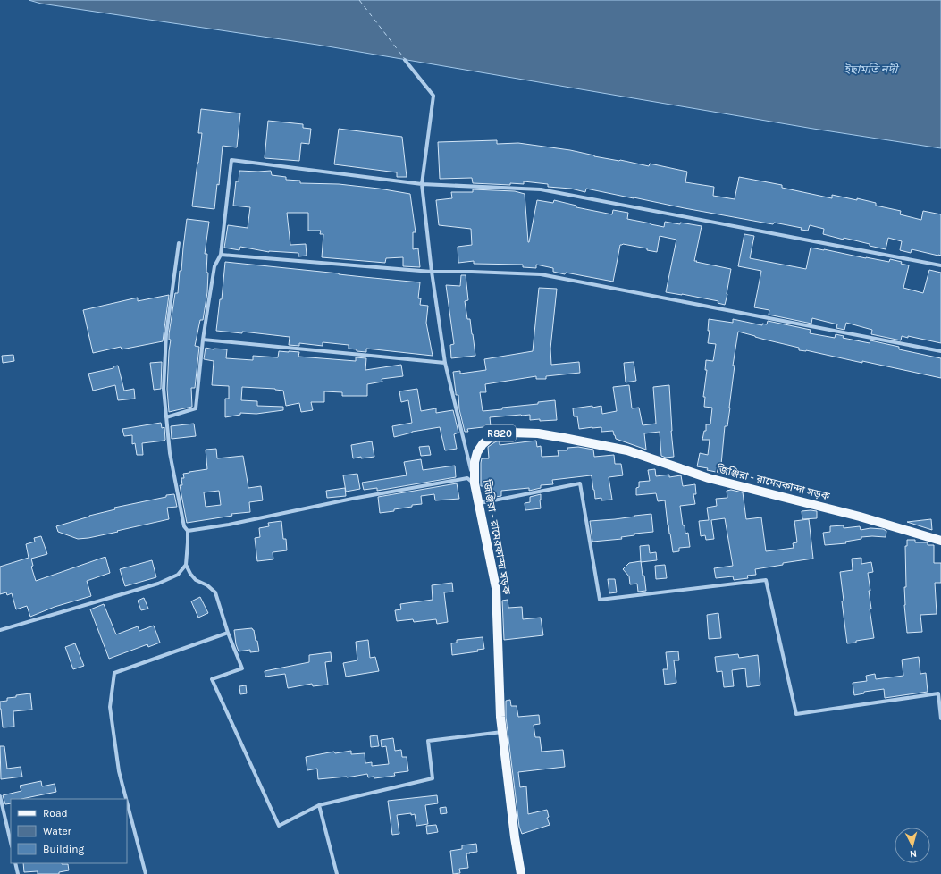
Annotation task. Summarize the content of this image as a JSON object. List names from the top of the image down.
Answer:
{
  "streets": {
    "main road": ["R820", "জিঞ্জিরা - রামেরকান্দা সড়ক"]
  },
  "water": ["ইছামতি নদী"],
  "legend": ["Road", "Water", "Building"],
  "north": "bottom"
}
